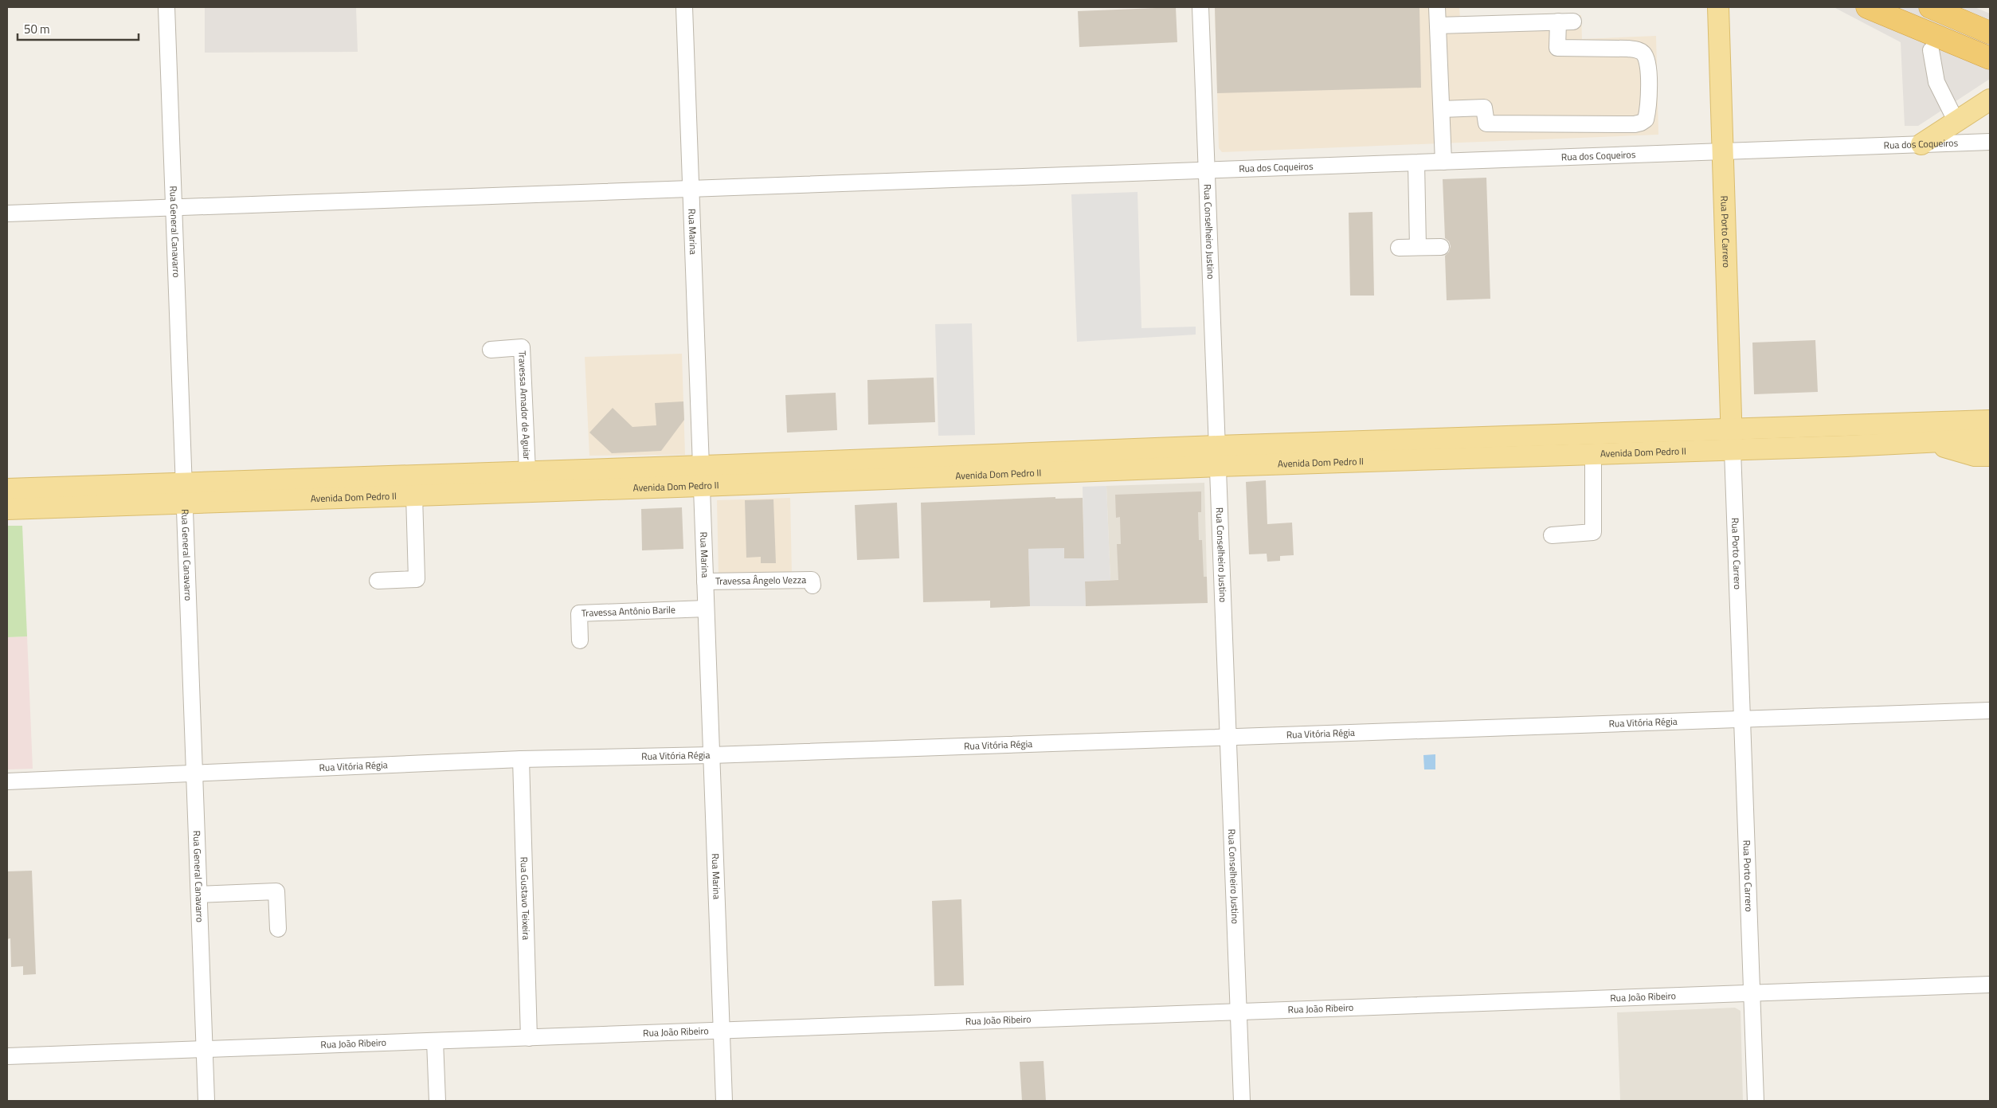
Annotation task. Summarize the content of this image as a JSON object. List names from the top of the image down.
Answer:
{
  "streets": {
    "main road": ["Rua Porto Carrero", "Avenida Dom Pedro II"],
    "street": [
      "Rua dos Coqueiros",
      "Rua General Canavarro",
      "Rua Marina",
      "Rua Conselheiro Justino",
      "Travessa Amador de Aguiar",
      "Travessa Ângelo Vezza",
      "Travessa Antônio Barile",
      "Rua Vitória Régia",
      "Rua Gustavo Teixeira",
      "Rua João Ribeiro"
    ]
  },
  "crossings": [
    ["Rua dos Coqueiros", "Rua General Canavarro"],
    ["Rua dos Coqueiros", "Rua Marina"],
    ["Rua dos Coqueiros", "Rua Conselheiro Justino"],
    ["Rua dos Coqueiros", "Rua Porto Carrero"],
    ["Rua General Canavarro", "Avenida Dom Pedro II"],
    ["Rua General Canavarro", "Rua Vitória Régia"],
    ["Rua General Canavarro", "Rua João Ribeiro"],
    ["Rua Marina", "Avenida Dom Pedro II"],
    ["Rua Marina", "Travessa Ângelo Vezza"],
    ["Rua Marina", "Travessa Antônio Barile"],
    ["Rua Marina", "Rua Vitória Régia"],
    ["Rua Marina", "Rua João Ribeiro"],
    ["Rua Conselheiro Justino", "Avenida Dom Pedro II"],
    ["Rua Conselheiro Justino", "Rua Vitória Régia"],
    ["Rua Conselheiro Justino", "Rua João Ribeiro"],
    ["Rua Porto Carrero", "Avenida Dom Pedro II"],
    ["Rua Porto Carrero", "Rua Vitória Régia"],
    ["Rua Porto Carrero", "Rua João Ribeiro"],
    ["Travessa Amador de Aguiar", "Avenida Dom Pedro II"],
    ["Rua Vitória Régia", "Rua Gustavo Teixeira"],
    ["Rua Gustavo Teixeira", "Rua João Ribeiro"]
  ],
  "scale_bar": "50 m"
}
